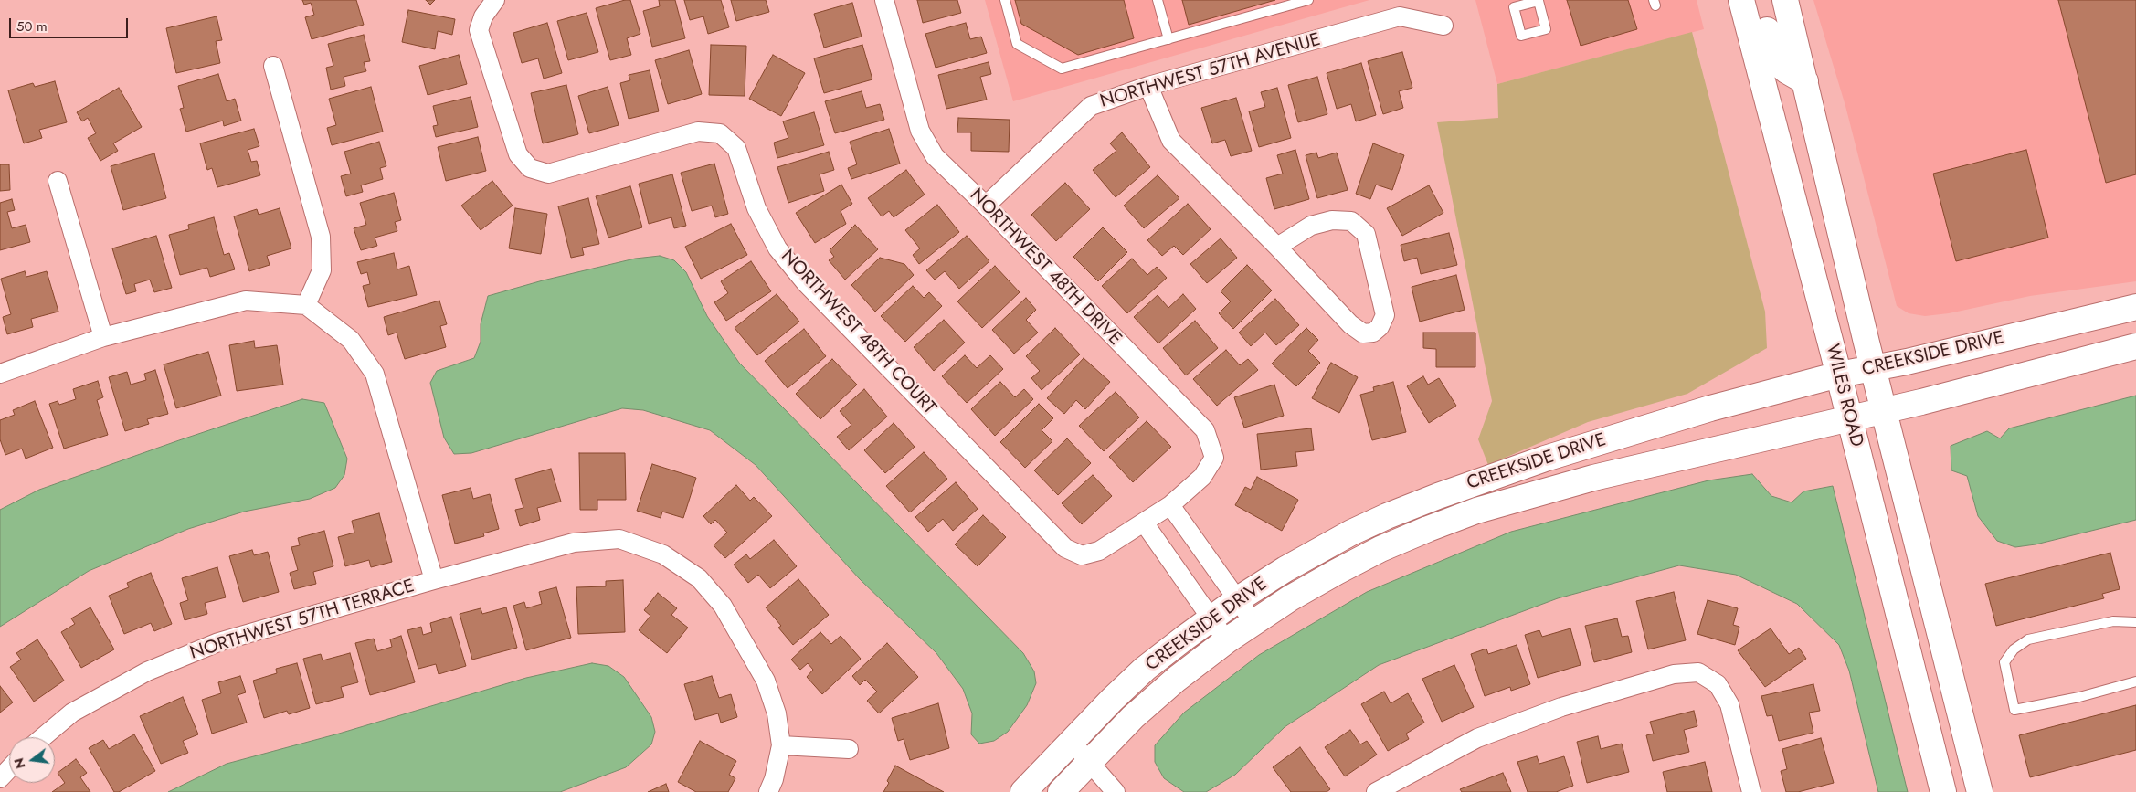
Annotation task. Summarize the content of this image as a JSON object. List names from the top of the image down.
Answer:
{
  "streets": {
    "street": [
      "NORTHWEST 57TH AVENUE",
      "NORTHWEST 48TH DRIVE",
      "NORTHWEST 48TH COURT",
      "CREEKSIDE DRIVE",
      "WILES ROAD",
      "NORTHWEST 57TH TERRACE"
    ]
  },
  "crossings": [
    ["NORTHWEST 57TH AVENUE", "NORTHWEST 48TH DRIVE"],
    ["NORTHWEST 48TH DRIVE", "NORTHWEST 48TH COURT"],
    ["CREEKSIDE DRIVE", "WILES ROAD"]
  ],
  "scale_bar": "50 m",
  "north": "left"
}
